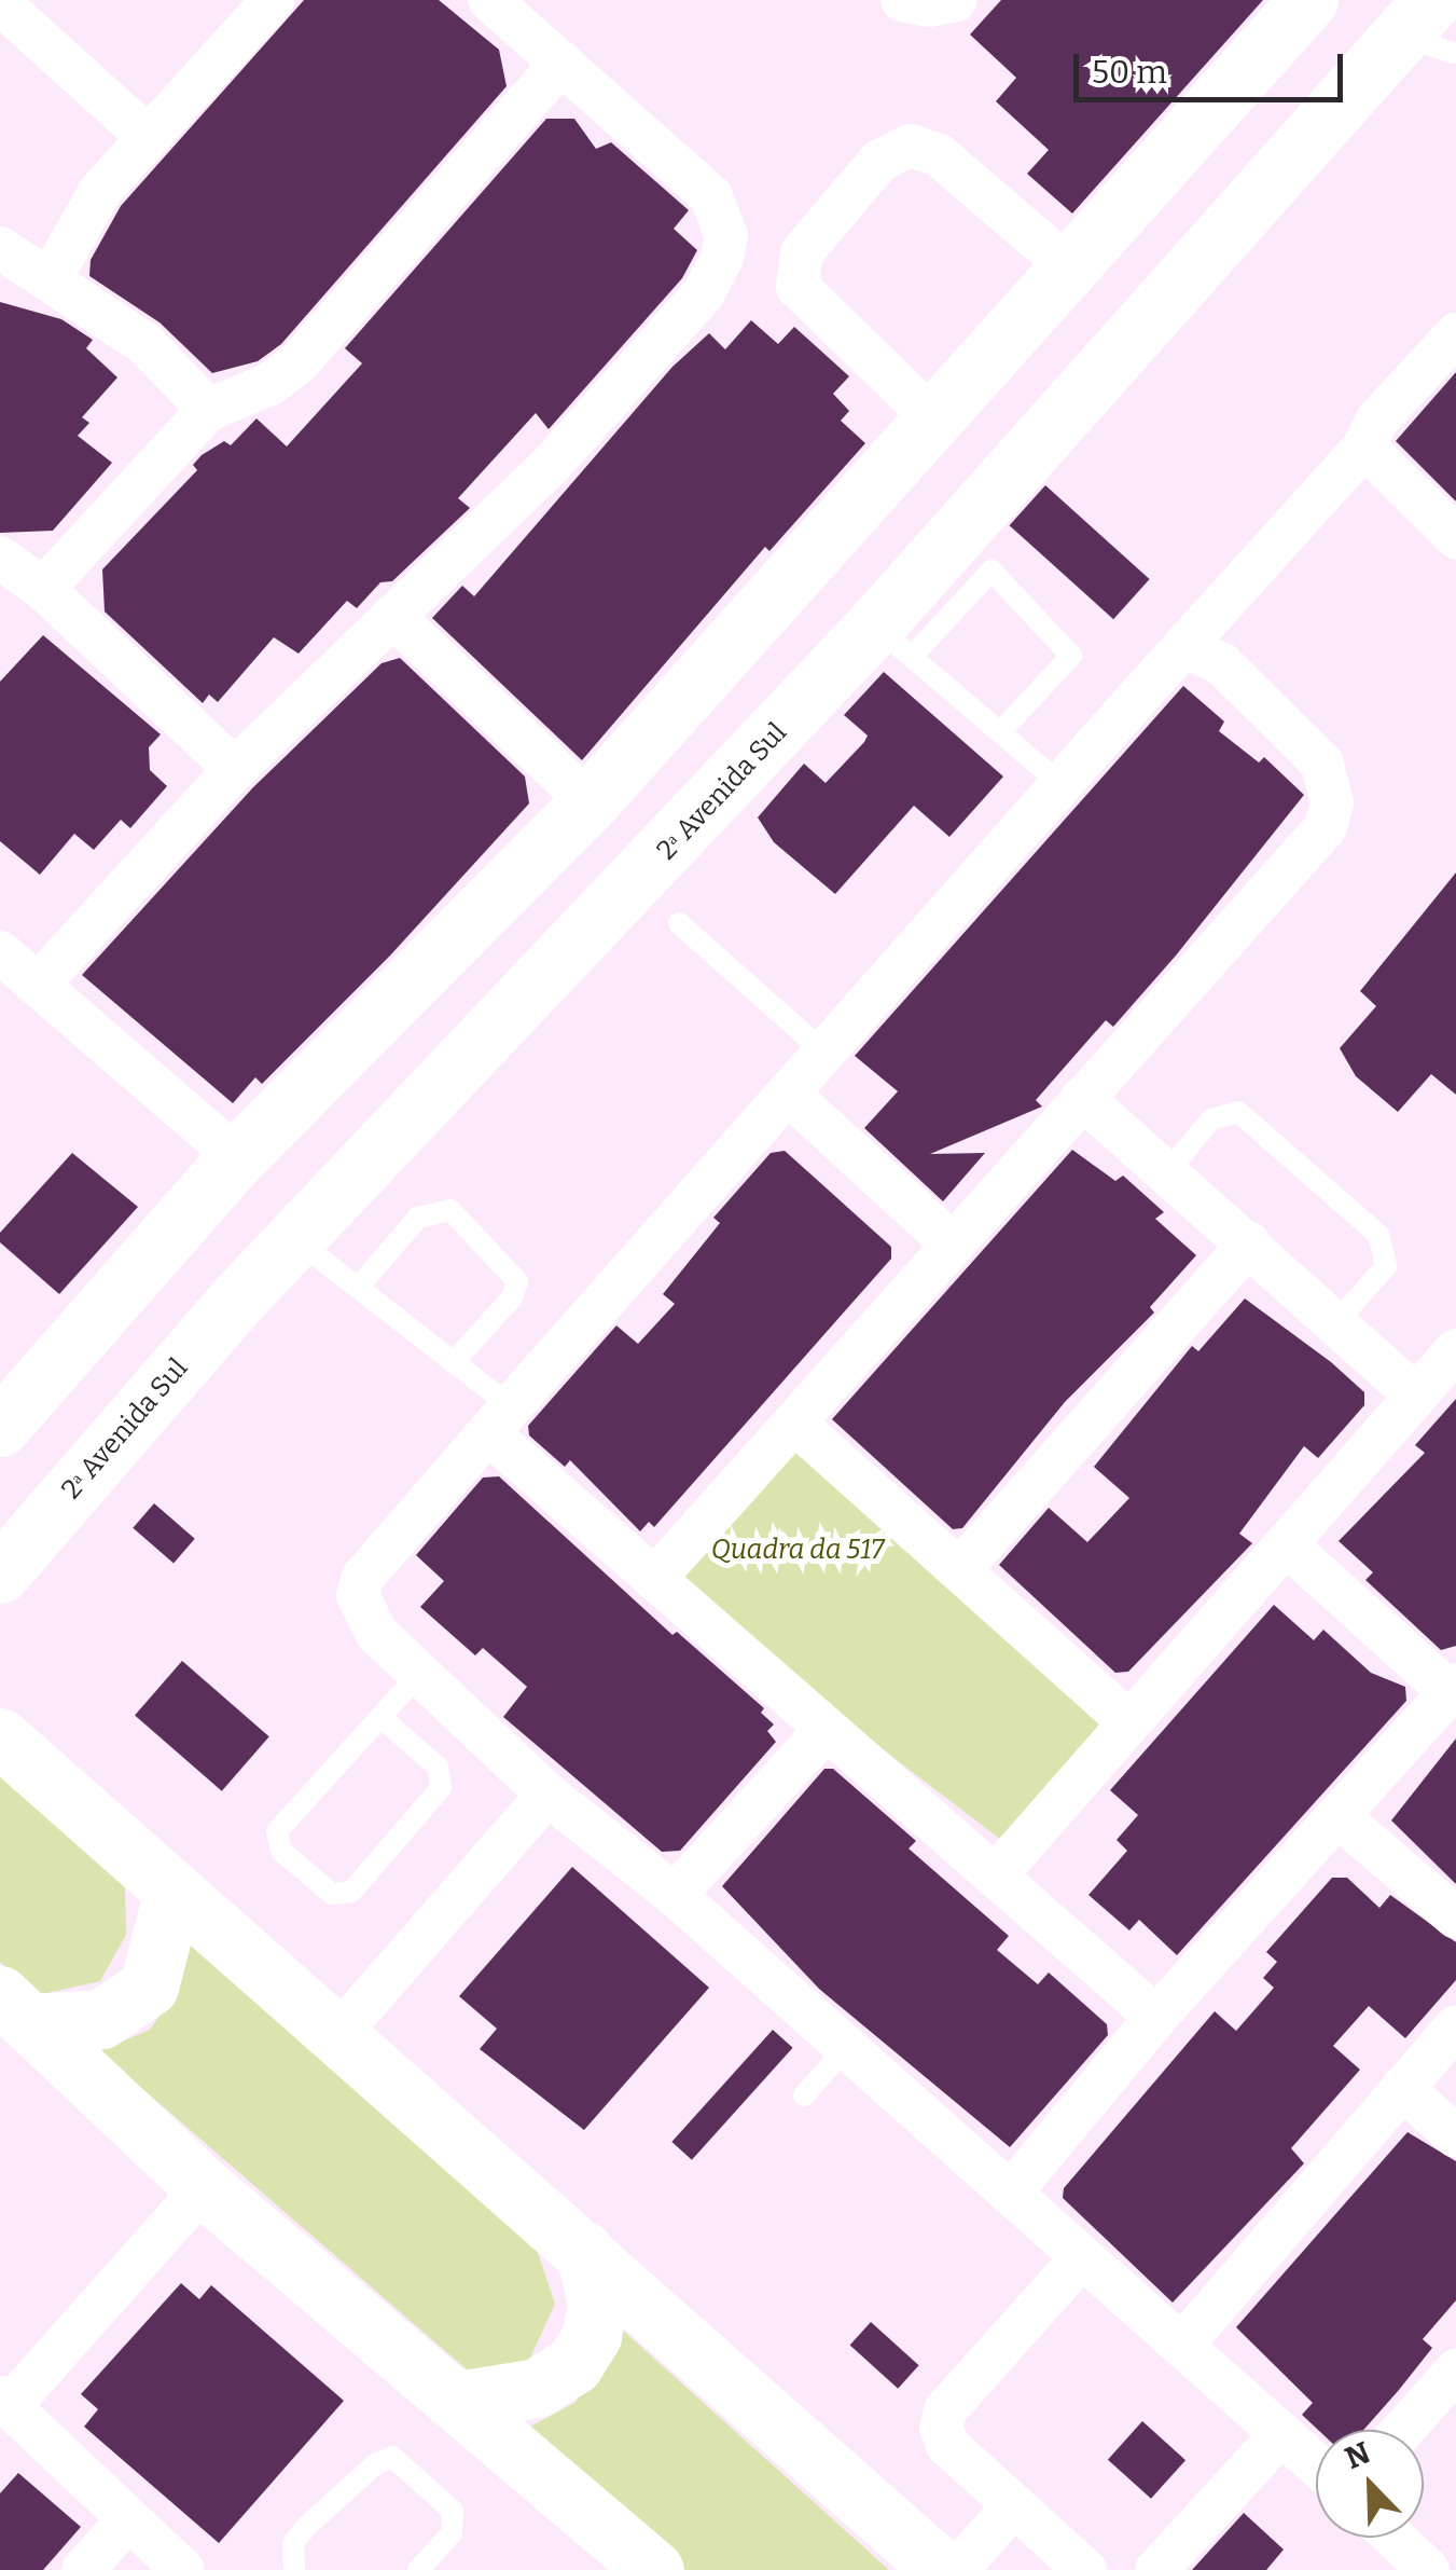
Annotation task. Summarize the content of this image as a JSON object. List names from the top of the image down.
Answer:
{
  "streets": {
    "street": ["2ᵃ Avenida Sul"]
  },
  "parks": ["Quadra da 517"],
  "scale_bar": "50 m",
  "north": "top left"
}
